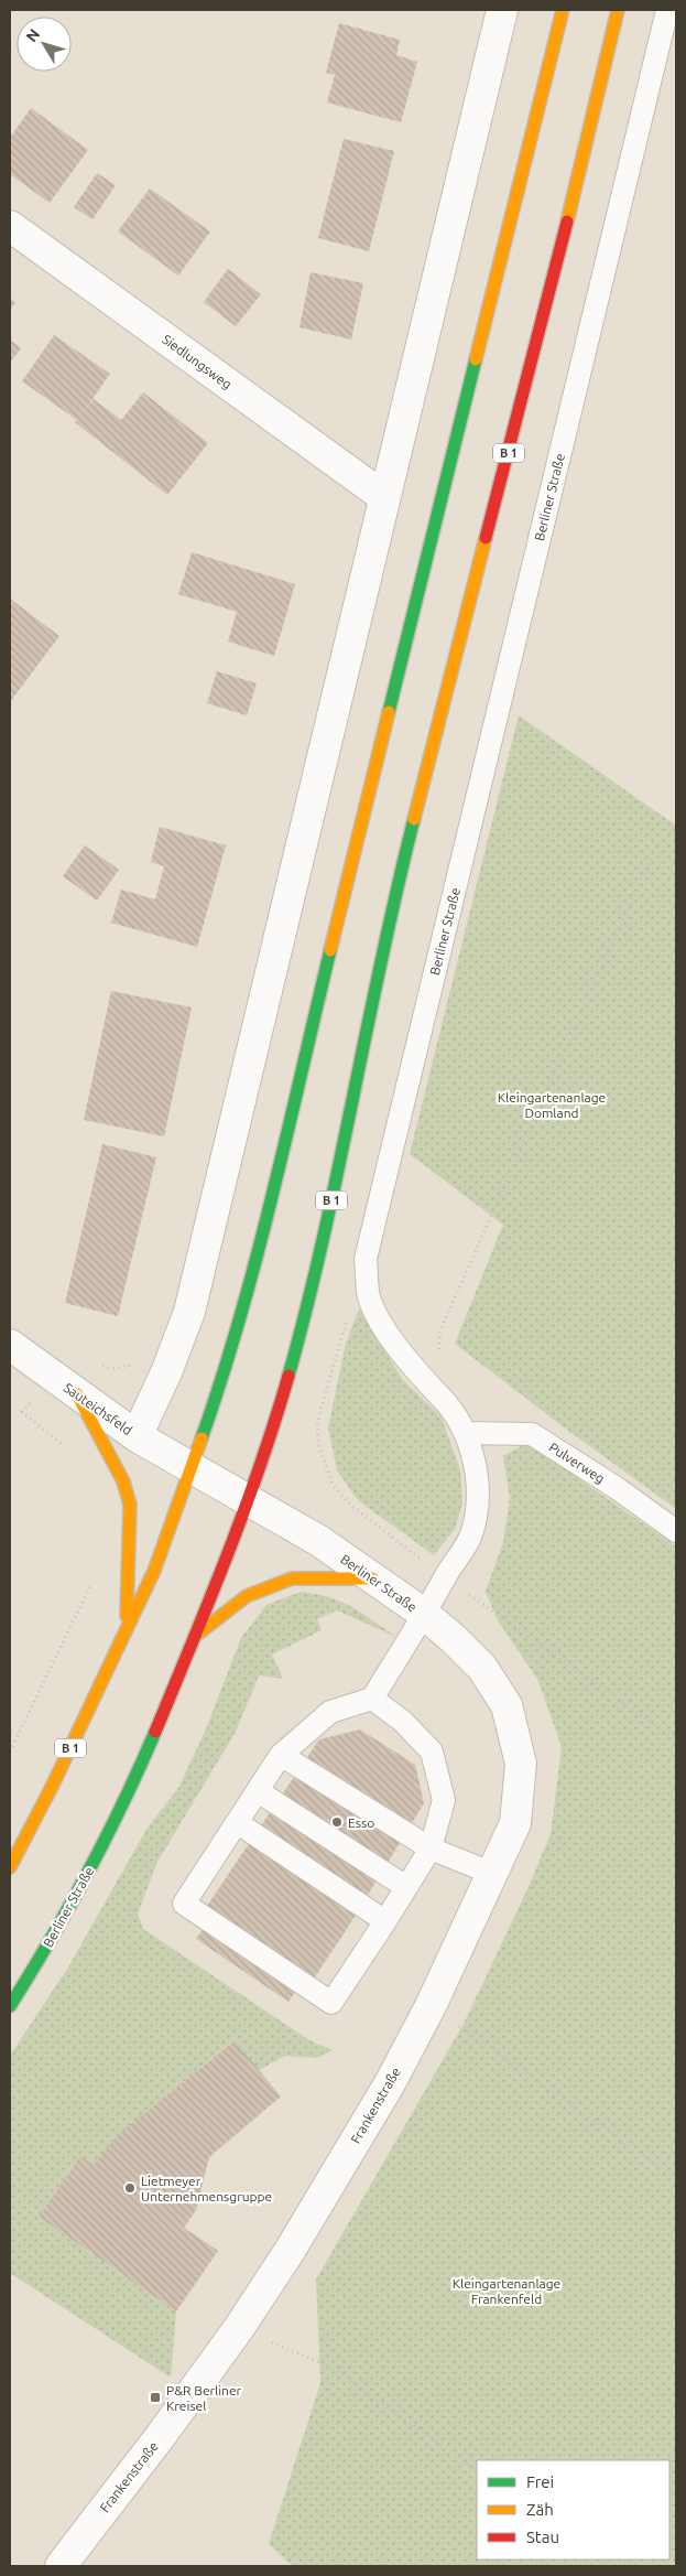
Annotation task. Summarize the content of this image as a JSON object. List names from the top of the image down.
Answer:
{
  "streets": {
    "main road": ["B 1", "Berliner Straße"],
    "street": ["Siedlungsweg", "Sauteichsfeld", "Frankenstraße"],
    "lane": ["Pulverweg"]
  },
  "crossings": [
    ["B 1", "Berliner Straße"],
    ["B 1", "Sauteichsfeld"],
    ["Berliner Straße", "Sauteichsfeld"],
    ["Berliner Straße", "Pulverweg"],
    ["Berliner Straße", "Frankenstraße"]
  ],
  "parks": ["Kleingartenanlage Domland", "Kleingartenanlage Frankenfeld"],
  "places": {
    "other": ["Esso", "Lietmeyer Unternehmensgruppe"],
    "transit": ["P&R Berliner Kreisel"]
  },
  "legend": ["Frei", "Zäh", "Stau"],
  "north": "top left"
}
